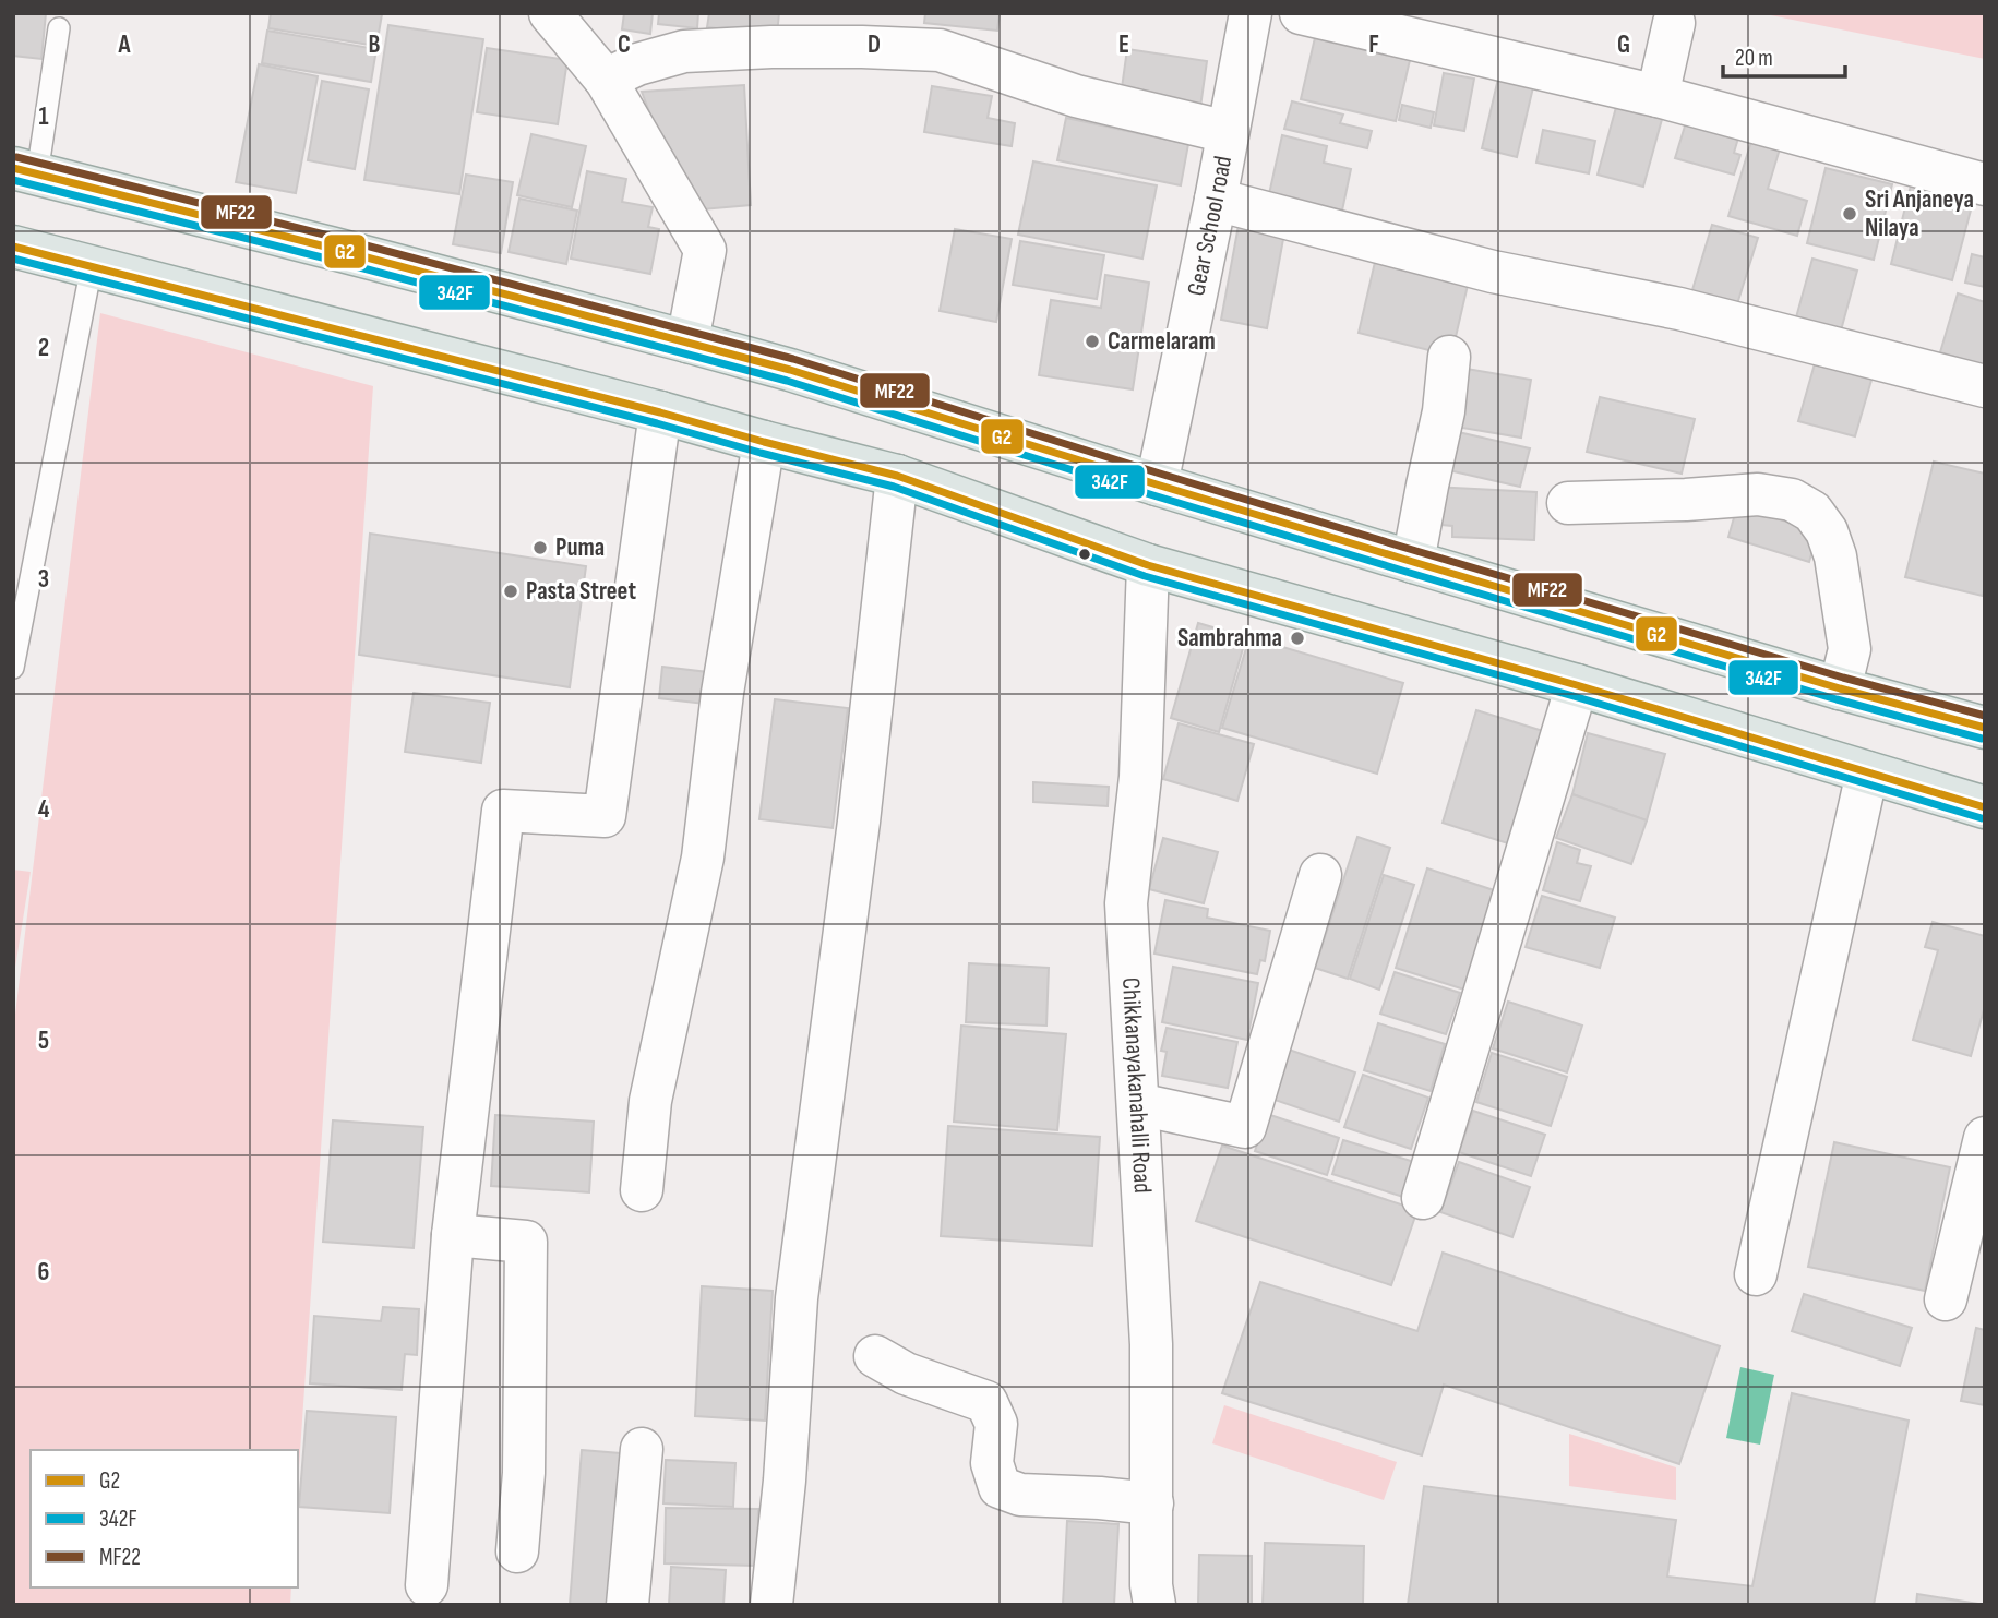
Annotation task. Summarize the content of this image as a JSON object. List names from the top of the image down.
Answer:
{
  "streets": {
    "street": ["Gear School road", "Chikkanayakanahalli Road"]
  },
  "places": [
    "Sri Anjaneya Nilaya",
    "Carmelaram",
    "Puma",
    "Pasta Street",
    "Sambrahma"
  ],
  "lines": ["transit line MF22", "transit line G2", "transit line 342F"],
  "legend": ["G2", "342F", "MF22"],
  "scale_bar": "20 m",
  "grid": {
    "columns": [
      "A",
      "B",
      "C",
      "D",
      "E",
      "F",
      "G"
    ],
    "rows": [
      "1",
      "2",
      "3",
      "4",
      "5",
      "6"
    ]
  }
}
